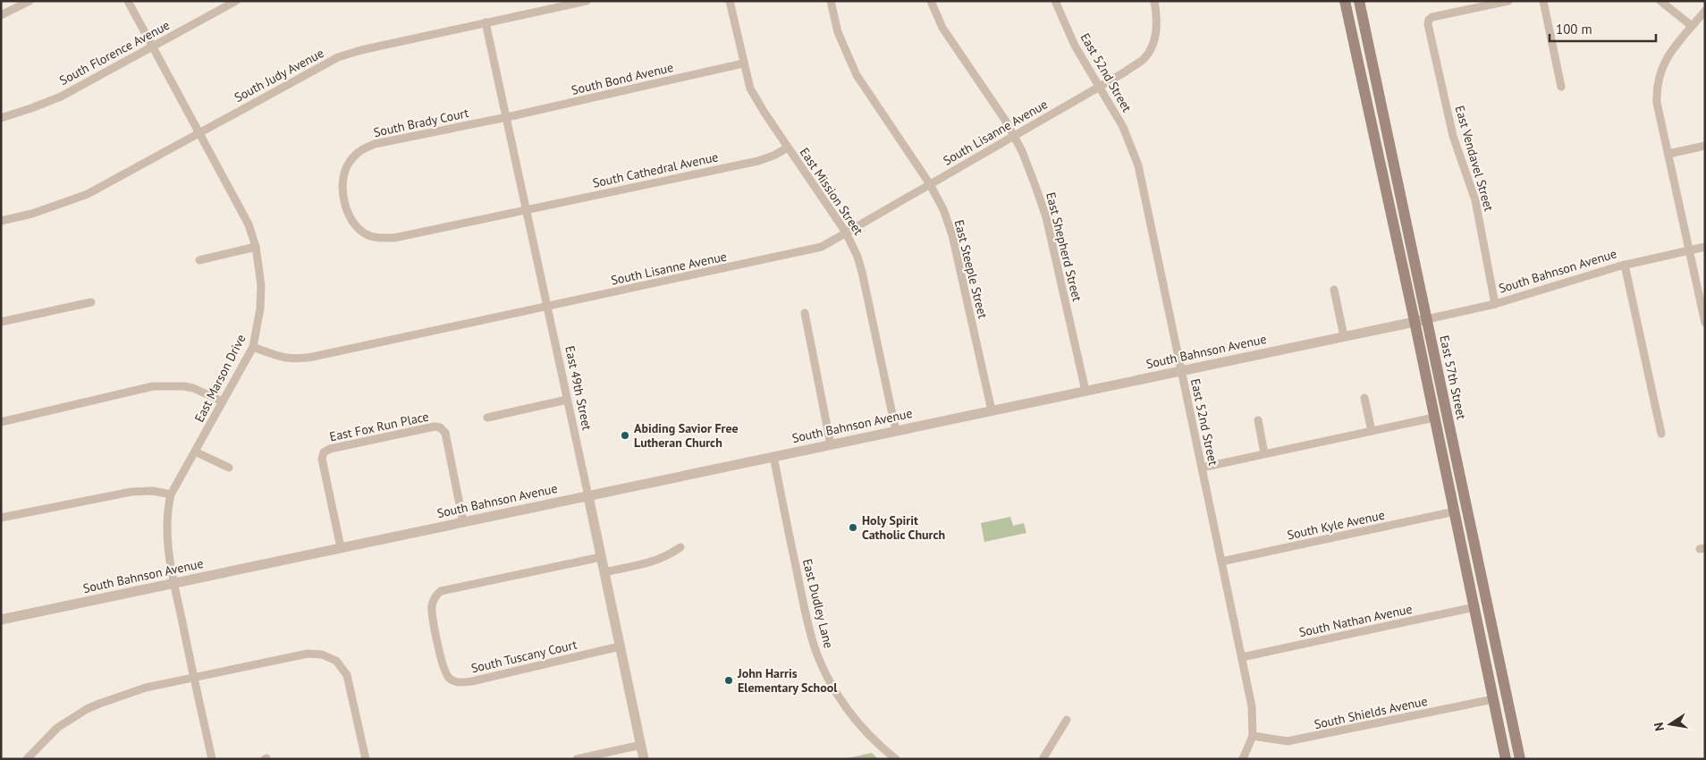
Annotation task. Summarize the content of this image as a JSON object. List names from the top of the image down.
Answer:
{
  "streets": {
    "main road": ["East 57th Street"],
    "street": [
      "South Florence Avenue",
      "East 52nd Street",
      "South Judy Avenue",
      "South Bond Avenue",
      "South Brady Court",
      "South Lisanne Avenue",
      "East Vendavel Street",
      "South Cathedral Avenue",
      "East Mission Street",
      "East Shepherd Street",
      "East Steeple Street",
      "South Bahnson Avenue",
      "East Marson Drive",
      "East 49th Street",
      "East Fox Run Place",
      "South Kyle Avenue",
      "East Dudley Lane",
      "South Nathan Avenue",
      "South Tuscany Court",
      "South Shields Avenue"
    ]
  },
  "crossings": [
    ["South Florence Avenue", "East Marson Drive"],
    ["East 52nd Street", "South Lisanne Avenue"],
    ["East 52nd Street", "South Bahnson Avenue"],
    ["East 52nd Street", "South Kyle Avenue"],
    ["East 52nd Street", "South Nathan Avenue"],
    ["East 52nd Street", "South Shields Avenue"],
    ["South Judy Avenue", "East Marson Drive"],
    ["South Judy Avenue", "East 49th Street"],
    ["South Bond Avenue", "South Brady Court"],
    ["South Bond Avenue", "East Mission Street"],
    ["South Bond Avenue", "East 49th Street"],
    ["South Brady Court", "South Cathedral Avenue"],
    ["South Brady Court", "East 49th Street"],
    ["South Lisanne Avenue", "East Mission Street"],
    ["South Lisanne Avenue", "East Shepherd Street"],
    ["South Lisanne Avenue", "East Steeple Street"],
    ["South Lisanne Avenue", "East Marson Drive"],
    ["South Lisanne Avenue", "East 49th Street"],
    ["East Vendavel Street", "South Bahnson Avenue"],
    ["South Cathedral Avenue", "East Mission Street"],
    ["South Cathedral Avenue", "East 49th Street"],
    ["East Mission Street", "South Bahnson Avenue"],
    ["East Shepherd Street", "South Bahnson Avenue"],
    ["East Steeple Street", "South Bahnson Avenue"],
    ["South Bahnson Avenue", "East 57th Street"],
    ["South Bahnson Avenue", "East Marson Drive"],
    ["South Bahnson Avenue", "East 49th Street"],
    ["South Bahnson Avenue", "East Fox Run Place"],
    ["South Bahnson Avenue", "East Dudley Lane"],
    ["East 49th Street", "South Tuscany Court"]
  ],
  "places": ["Abiding Savior Free Lutheran Church", "Holy Spirit Catholic Church", "John Harris Elementary School"],
  "scale_bar": "100 m",
  "north": "left"
}
